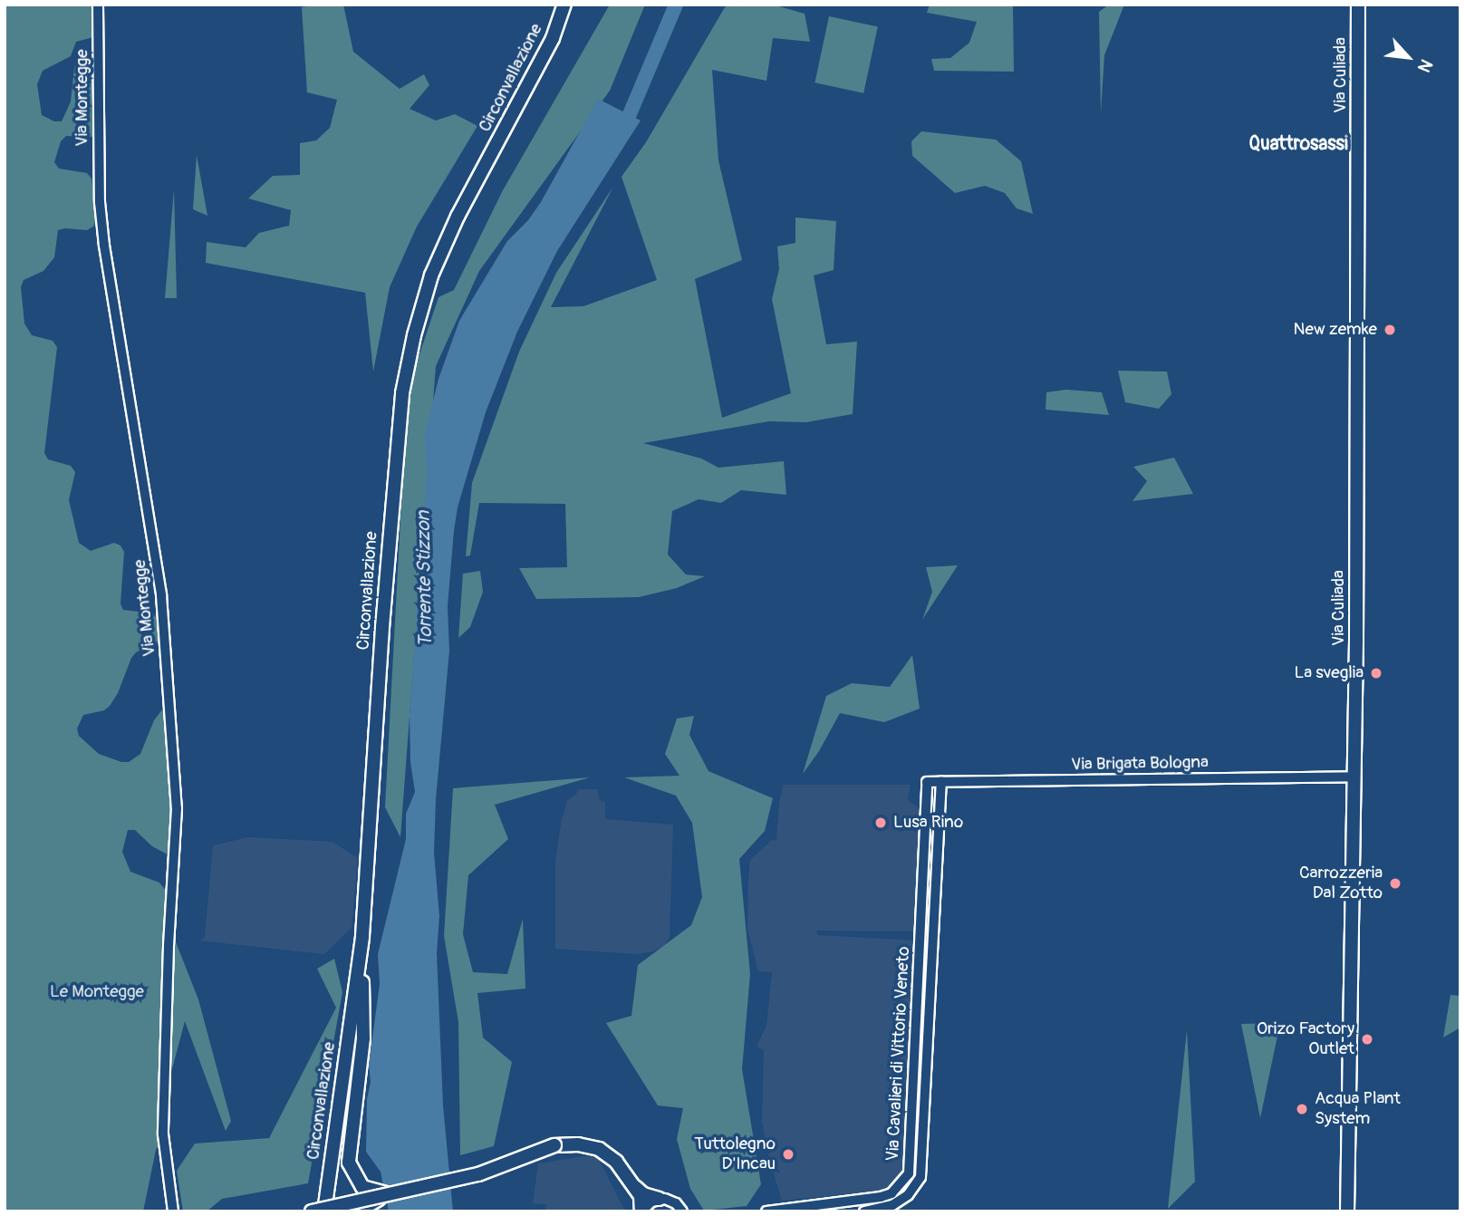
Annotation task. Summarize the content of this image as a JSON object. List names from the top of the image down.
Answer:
{
  "streets": {
    "main road": ["Via Culiada", "Circonvallazione"],
    "street": ["Via Montegge", "Via Brigata Bologna", "Via Cavalieri di Vittorio Veneto"]
  },
  "crossings": [
    ["Via Culiada", "Via Brigata Bologna"],
    ["Via Brigata Bologna", "Via Cavalieri di Vittorio Veneto"]
  ],
  "districts": ["Quattrosassi"],
  "water": ["Torrente Stizzon"],
  "parks": ["Le Montegge"],
  "places": [
    "New zemke",
    "La sveglia",
    "Lusa Rino",
    "Carrozzeria Dal Zotto",
    "Orizo Factory Outlet",
    "Acqua Plant System",
    "Tuttolegno D'Incau"
  ],
  "north": "bottom right"
}
